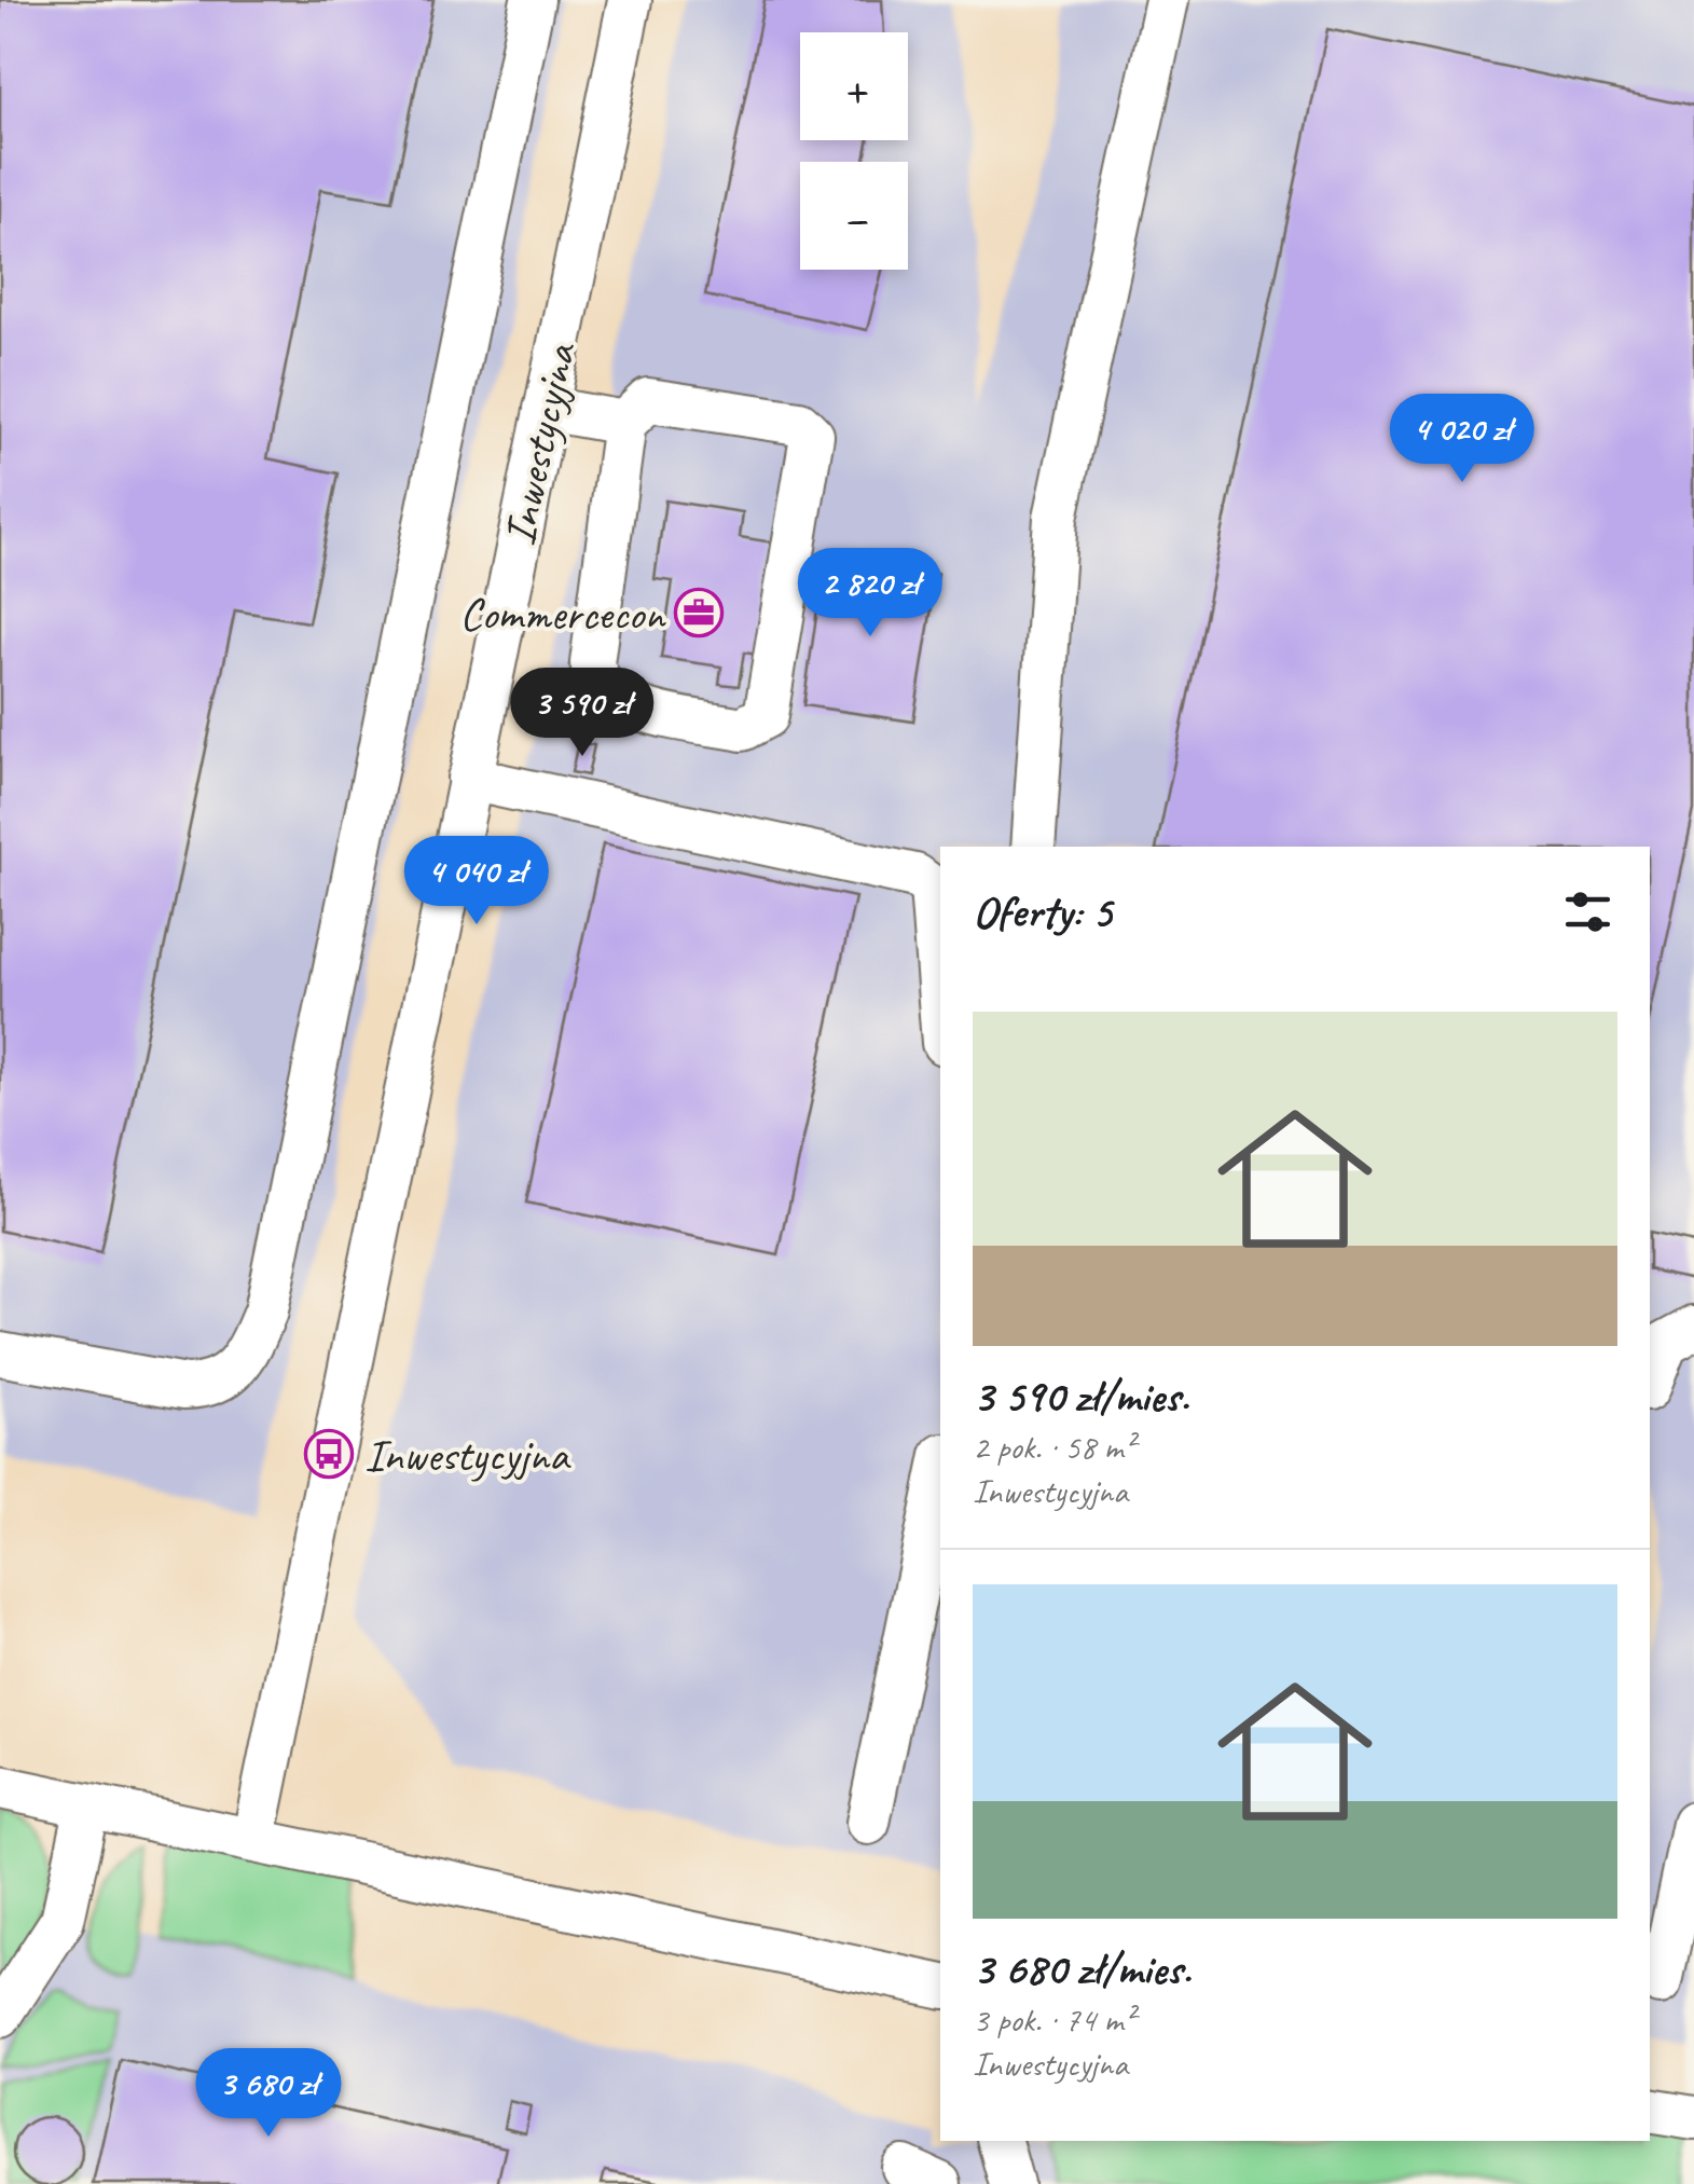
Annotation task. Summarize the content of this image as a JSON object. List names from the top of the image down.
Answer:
{
  "streets": {
    "street": ["Inwestycyjna"]
  },
  "places": {
    "office": ["Commercecon"],
    "bus stop": ["Inwestycyjna"]
  },
  "page": {
    "map_buttons": ["+", "−"],
    "price": [
      "4 020 zł",
      "2 820 zł",
      "3 590 zł",
      "4 040 zł",
      "3 680 zł"
    ],
    "heading": "Oferty: 5",
    "list": [
      {
        "name": "3 590 zł/mies.",
        "note": "2 pok. · 58 m² · Inwestycyjna"
      },
      {
        "name": "3 680 zł/mies.",
        "note": "3 pok. · 74 m² · Inwestycyjna"
      }
    ]
  }
}
